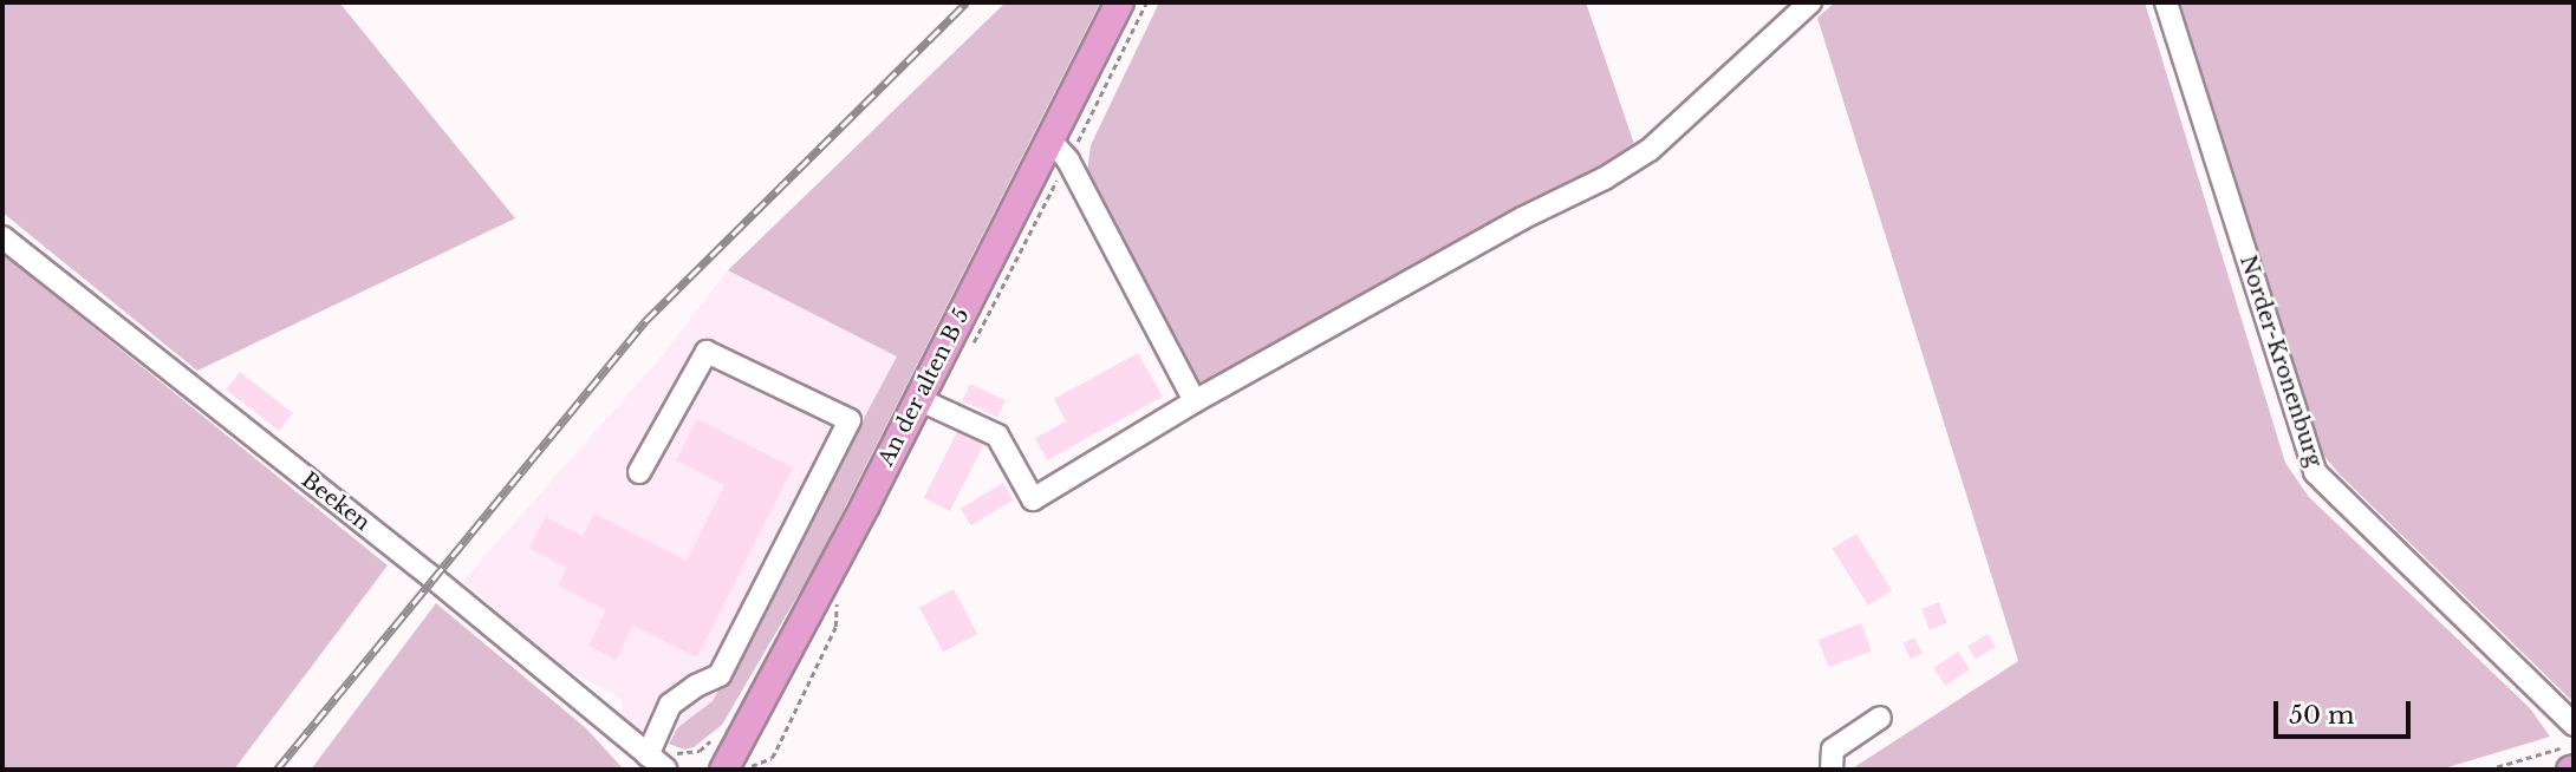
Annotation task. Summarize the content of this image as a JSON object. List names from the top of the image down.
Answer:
{
  "streets": {
    "main road": ["An der alten B 5"],
    "street": ["Norder-Kronenburg", "Beeken"]
  },
  "scale_bar": "50 m"
}
